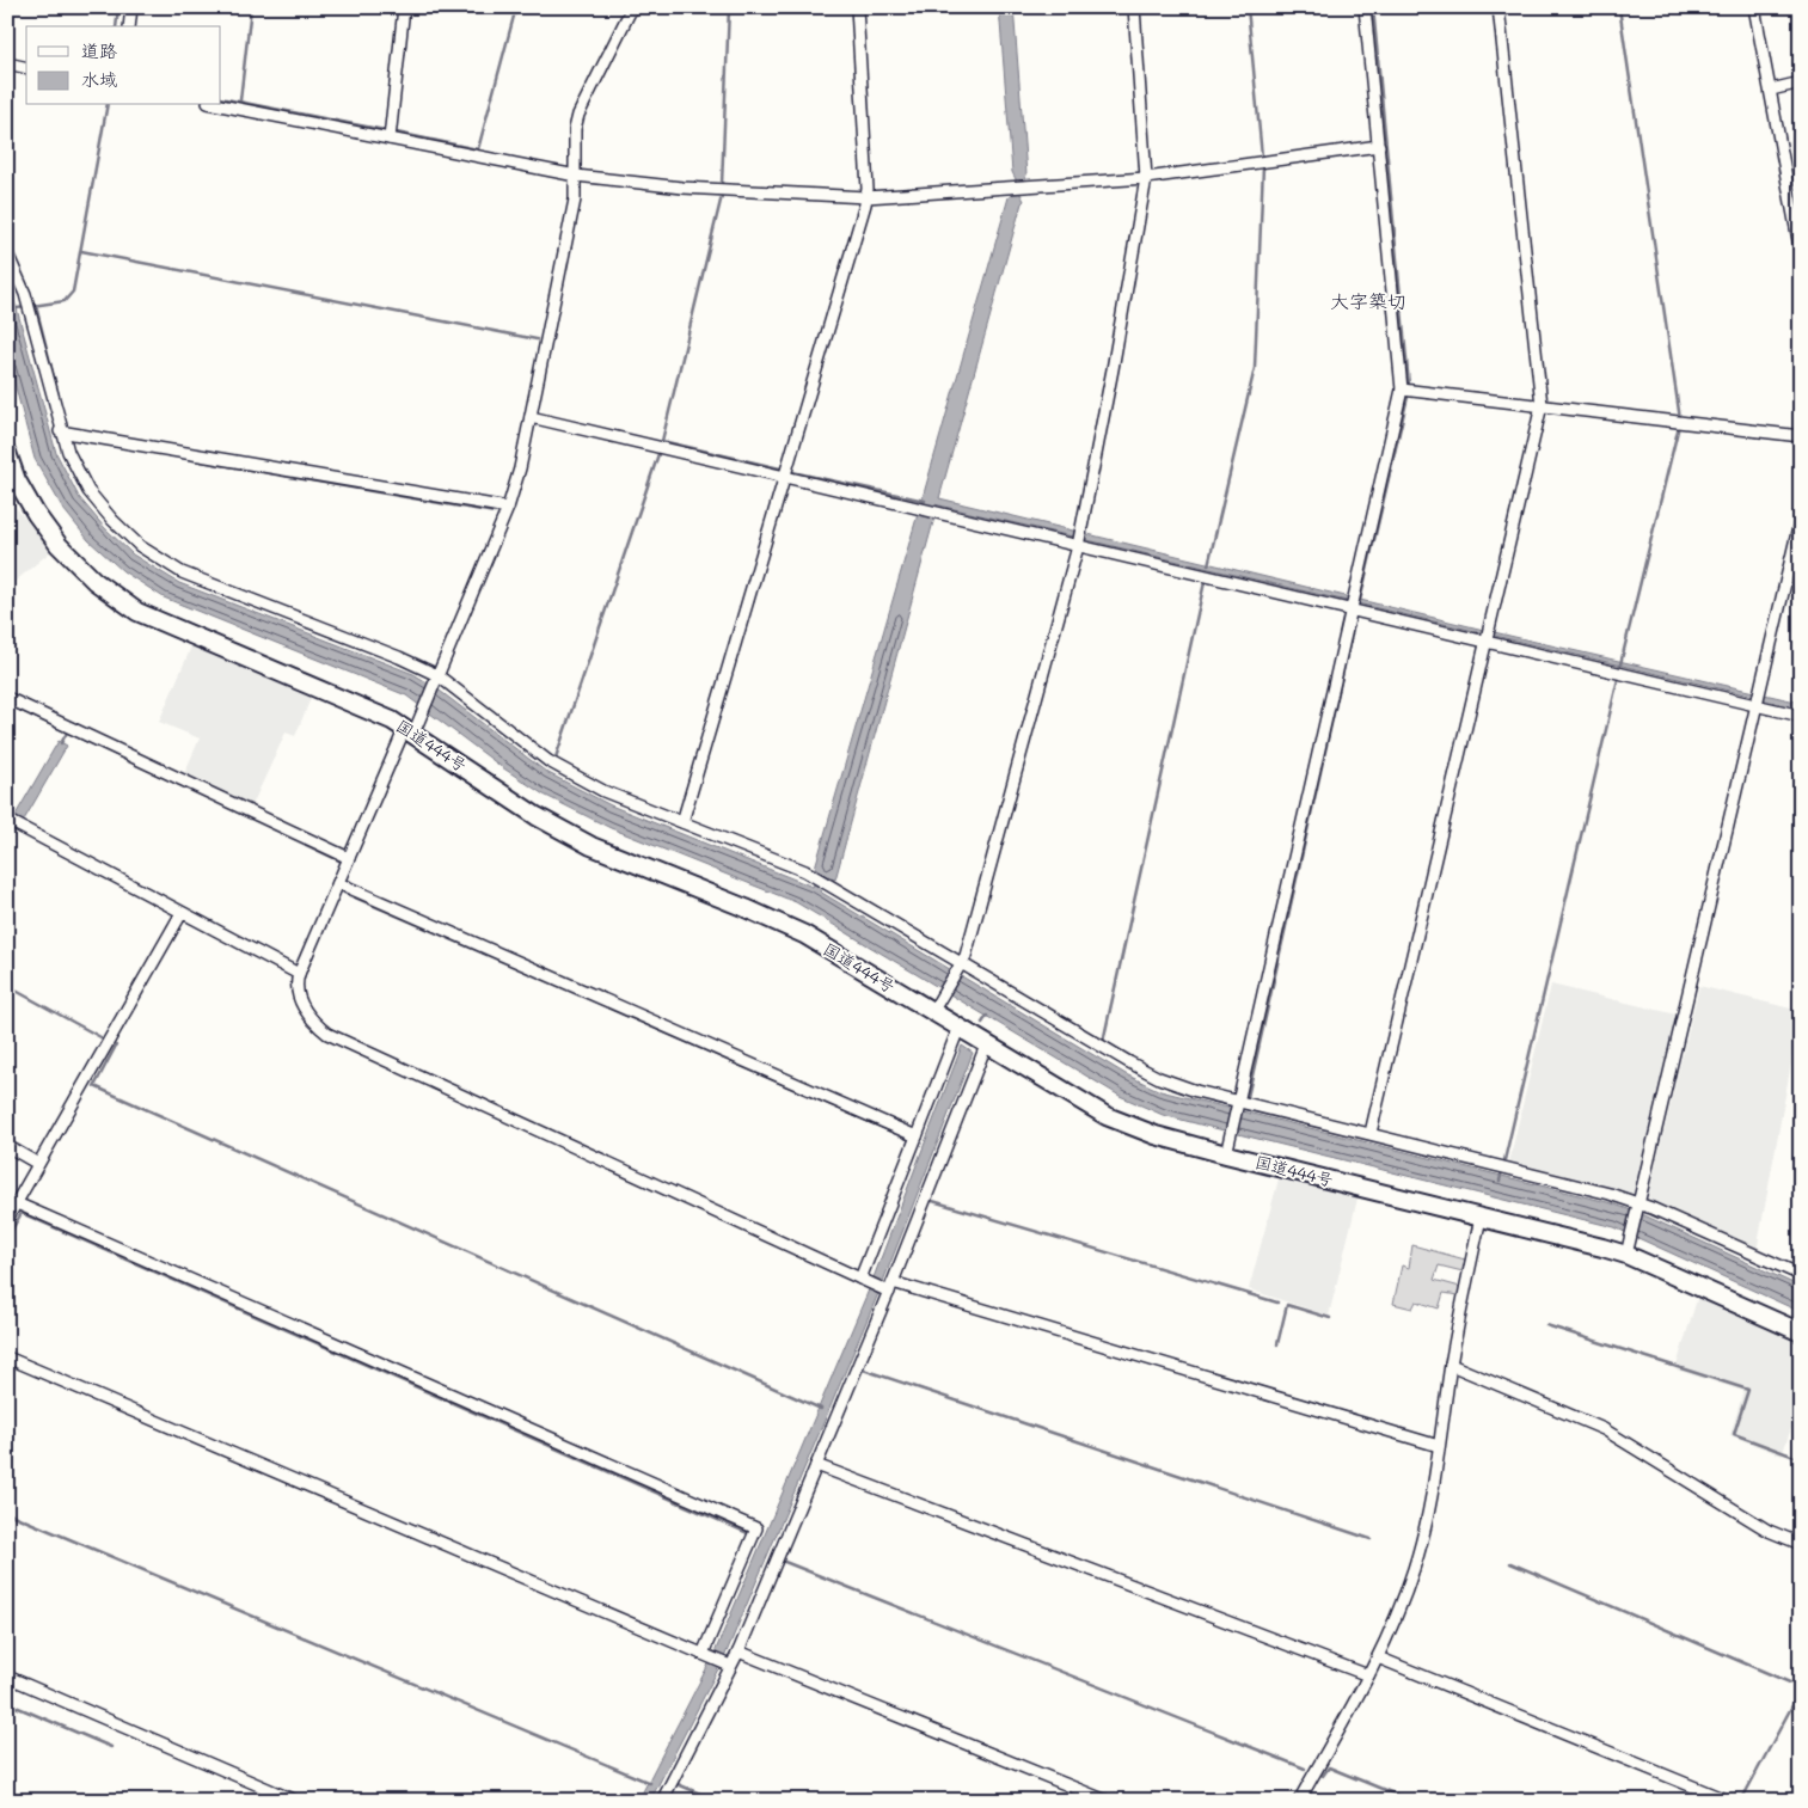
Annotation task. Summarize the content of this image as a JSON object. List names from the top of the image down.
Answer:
{
  "streets": {
    "highway": ["国道444号"]
  },
  "districts": ["大字築切"],
  "legend": ["道路", "水域"]
}
